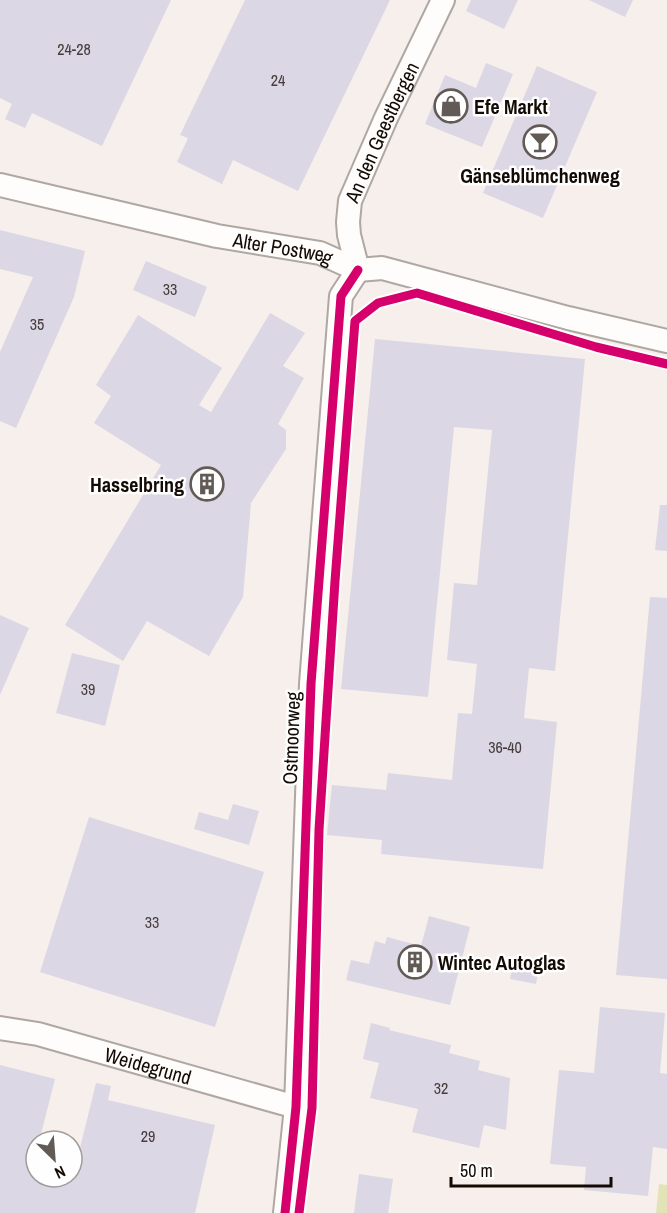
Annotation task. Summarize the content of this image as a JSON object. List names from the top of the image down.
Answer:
{
  "streets": {
    "street": [
      "An den Geestbergen",
      "Alter Postweg",
      "Ostmoorweg",
      "Weidegrund"
    ]
  },
  "crossings": [
    ["An den Geestbergen", "Alter Postweg"],
    ["An den Geestbergen", "Ostmoorweg"],
    ["Alter Postweg", "Ostmoorweg"],
    ["Ostmoorweg", "Weidegrund"]
  ],
  "places": {
    "shop": ["Efe Markt"],
    "bar": ["Gänseblümchenweg"],
    "building": ["Hasselbring", "Wintec Autoglas"]
  },
  "house_numbers": [
    "24-28",
    "24",
    "33",
    "35",
    "39",
    "36-40",
    "33",
    "32",
    "29"
  ],
  "scale_bar": "50 m",
  "north": "bottom right"
}
